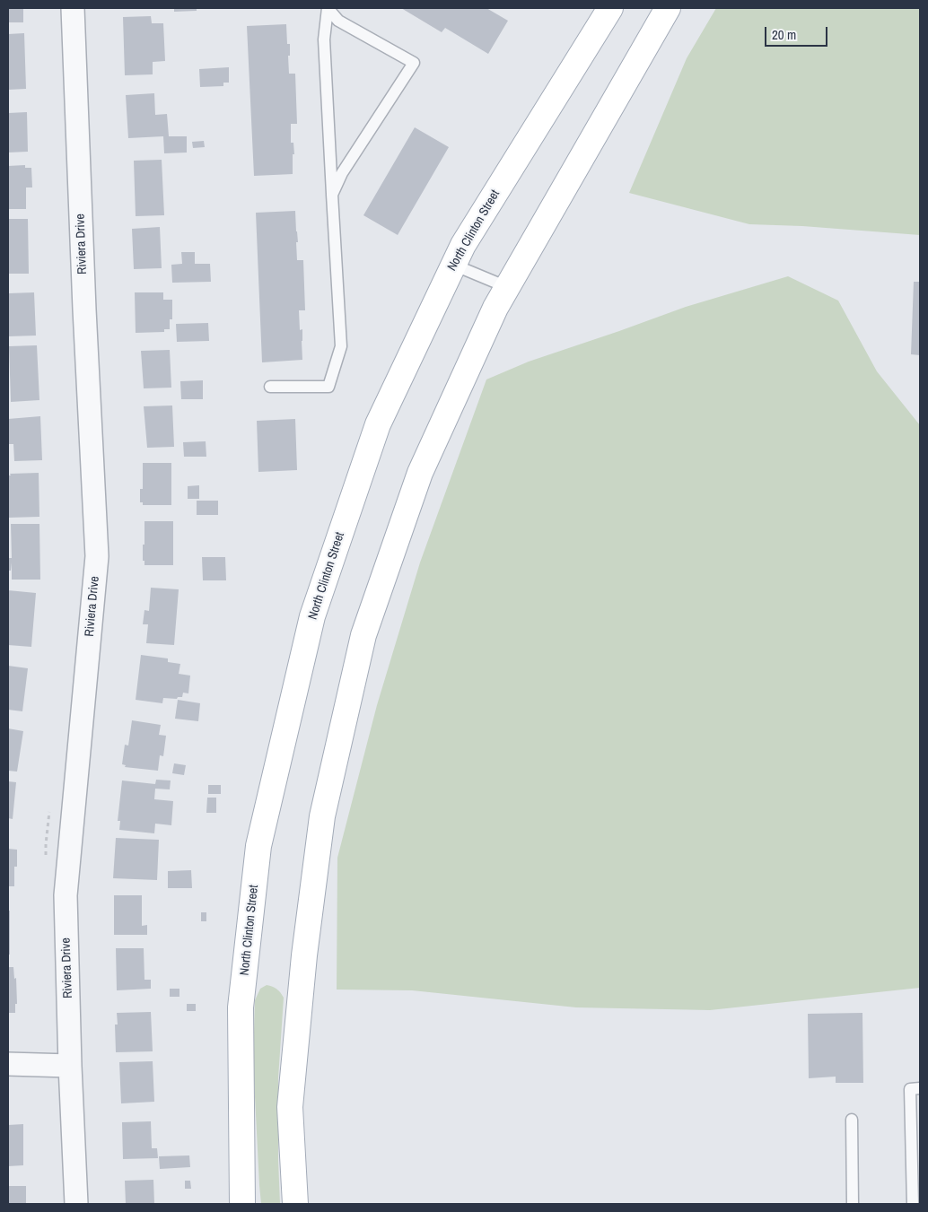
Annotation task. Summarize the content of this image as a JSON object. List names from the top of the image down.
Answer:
{
  "streets": {
    "main road": ["North Clinton Street"],
    "street": ["Riviera Drive"]
  },
  "scale_bar": "20 m"
}
